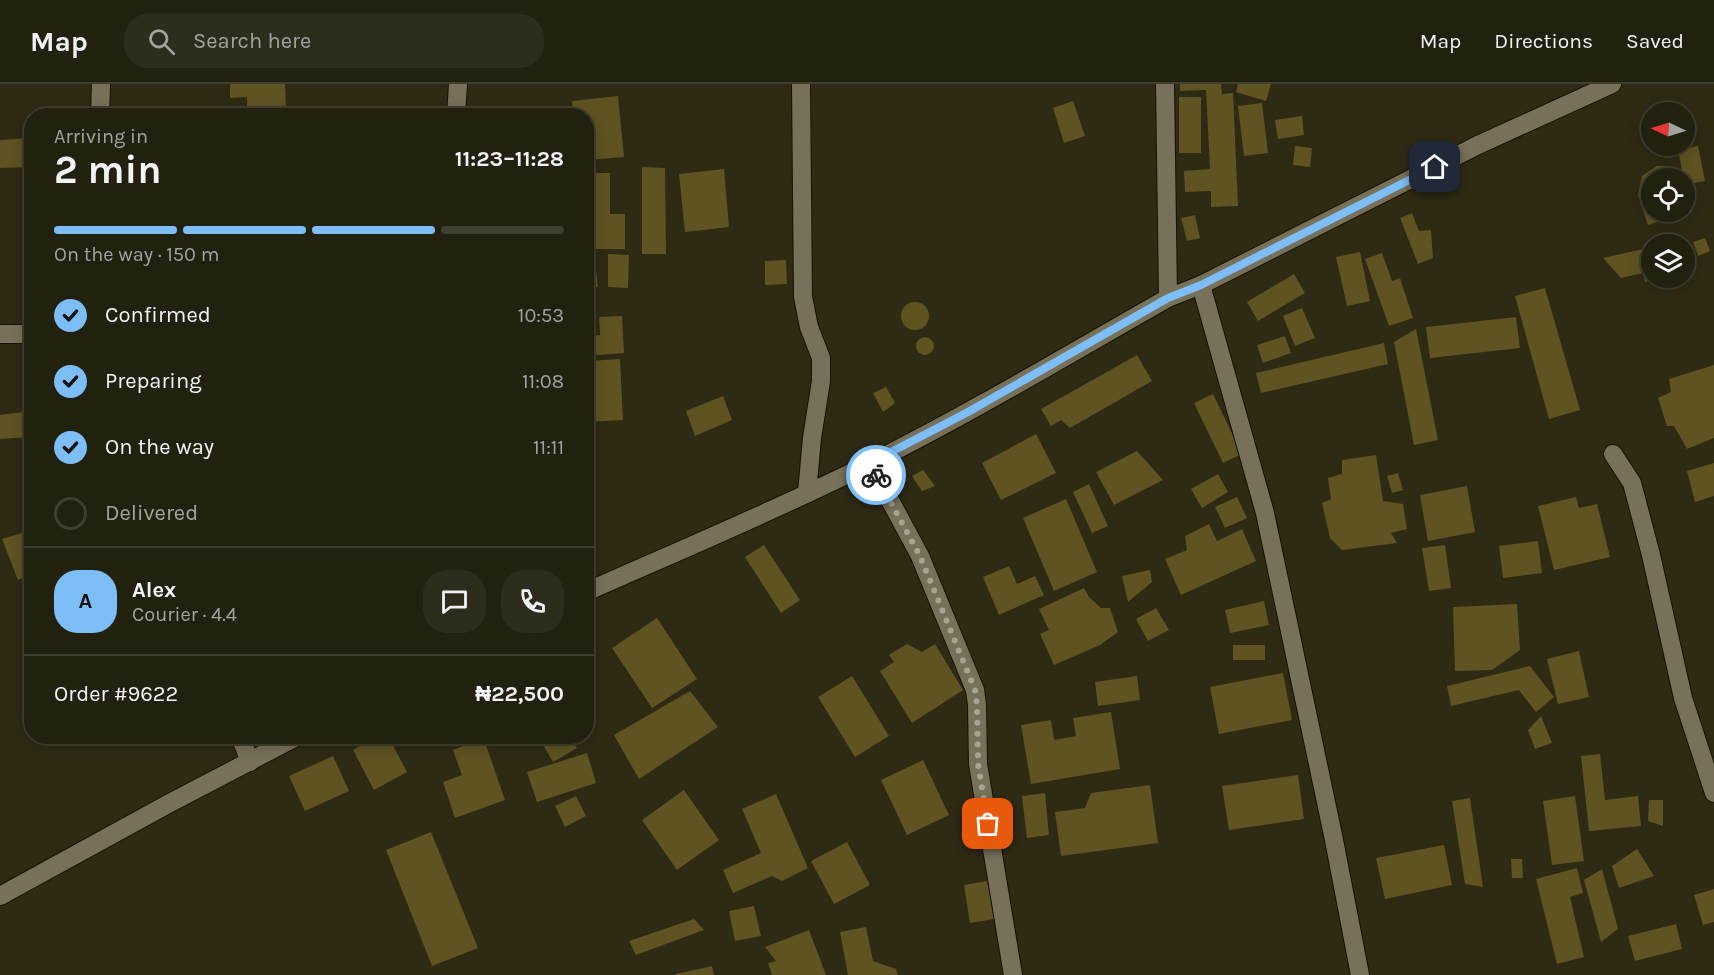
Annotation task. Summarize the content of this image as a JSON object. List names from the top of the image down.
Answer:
{
  "north": "left",
  "page": {
    "header": "Map",
    "search": "Search here",
    "nav": ["Map", "Directions", "Saved"],
    "heading": ["2 min", "Arriving in", "11:23–11:28"],
    "panel": [
      "Alex",
      "Courier · 4.4",
      "Order #9622",
      "₦22,500"
    ],
    "bar": "On the way · 150 m",
    "list": [
      ["Confirmed", "10:53"],
      ["Preparing", "11:08"],
      ["On the way", "11:11"],
      "Delivered"
    ],
    "round": "A"
  }
}
